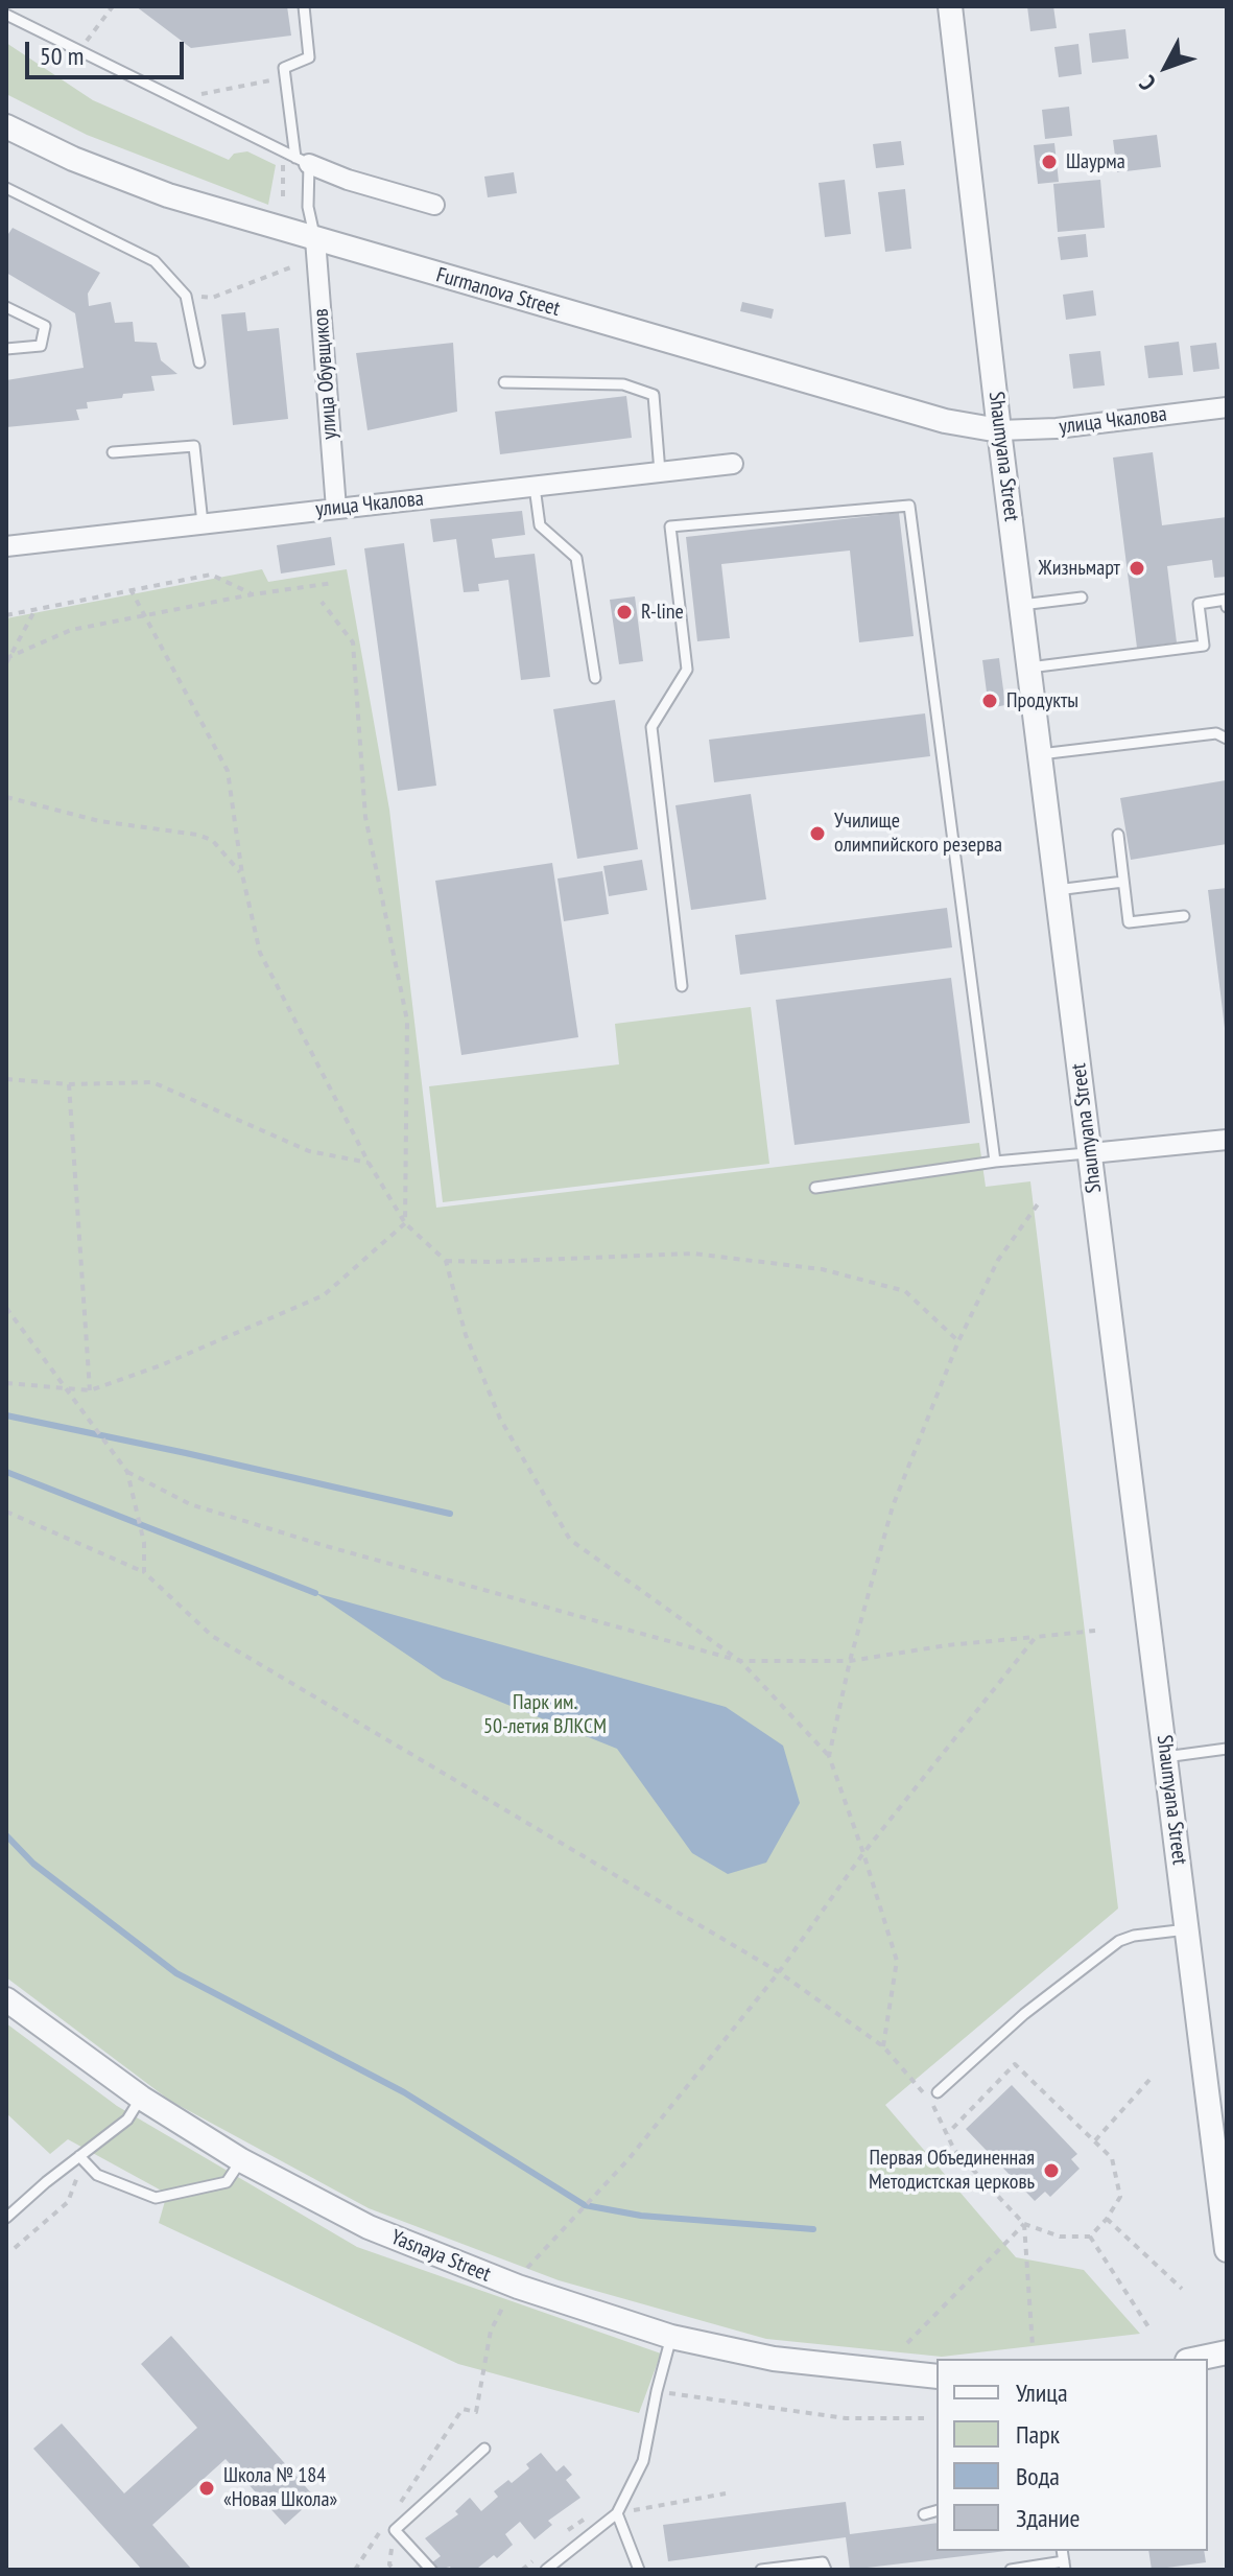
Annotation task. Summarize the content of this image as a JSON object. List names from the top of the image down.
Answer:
{
  "streets": {
    "street": [
      "Furmanova Street",
      "улица Обувщиков",
      "улица Чкалова",
      "Shaumyana Street",
      "Yasnaya Street"
    ]
  },
  "crossings": [
    ["Furmanova Street", "улица Обувщиков"],
    ["Furmanova Street", "улица Чкалова"],
    ["Furmanova Street", "Shaumyana Street"],
    ["улица Обувщиков", "улица Чкалова"],
    ["улица Чкалова", "Shaumyana Street"]
  ],
  "parks": ["Парк им. 50-летия ВЛКСМ"],
  "places": [
    "Шаурма",
    "Жизньмарт",
    "R-line",
    "Продукты",
    "Училище олимпийского резерва",
    "Первая Объединенная Методистская церковь",
    "Школа № 184 «Новая Школа»"
  ],
  "legend": [
    "Улица",
    "Парк",
    "Вода",
    "Здание"
  ],
  "scale_bar": "50 m",
  "north": "bottom left"
}
